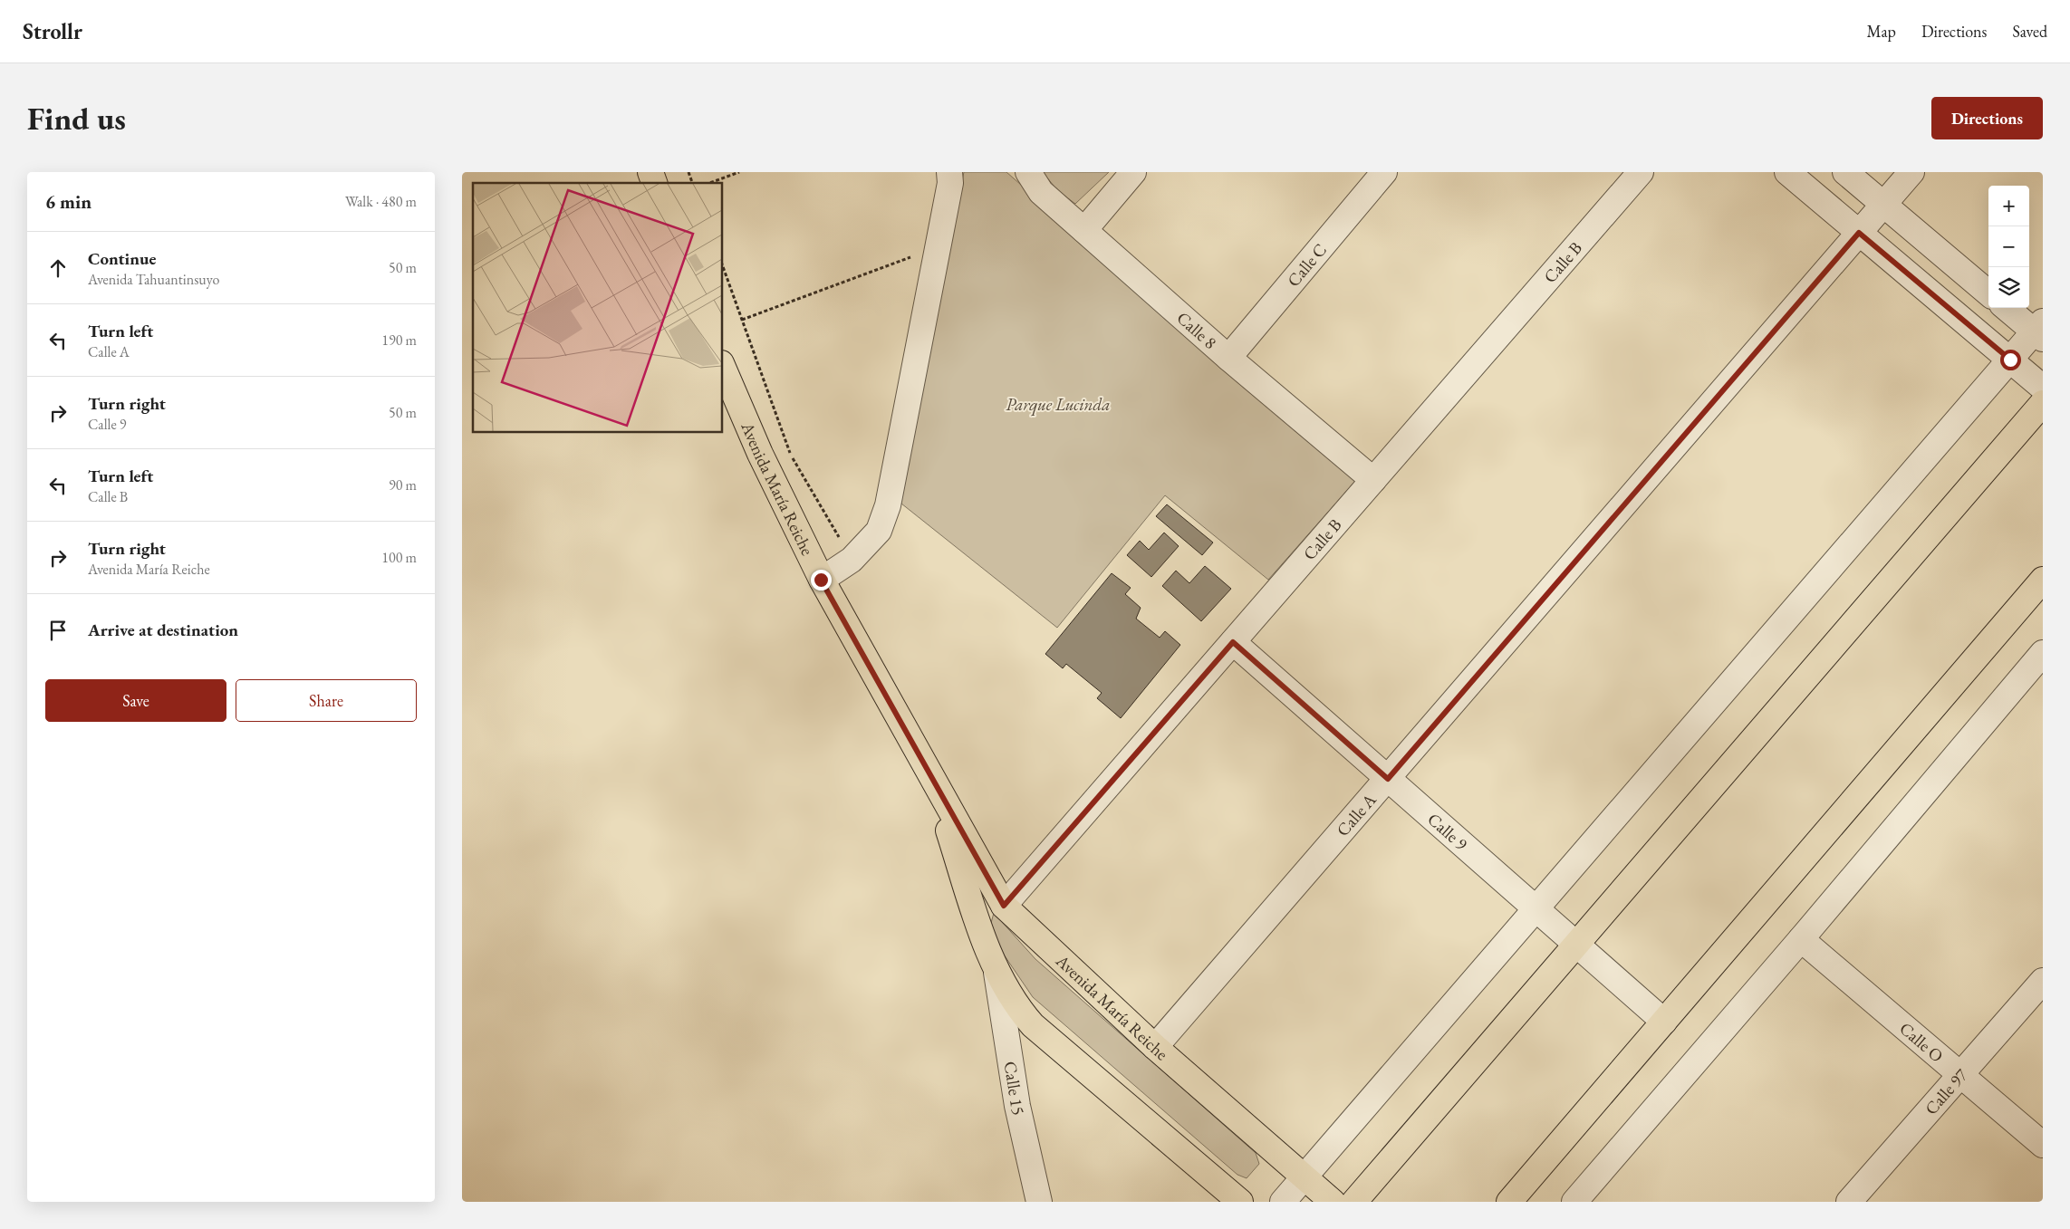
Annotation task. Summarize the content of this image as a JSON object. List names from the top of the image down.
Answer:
{
  "streets": {
    "main road": ["Avenida María Reiche"],
    "street": [
      "Calle B",
      "Calle C",
      "Calle 8",
      "Calle A",
      "Calle 9",
      "Calle O",
      "Calle 15",
      "Calle 97"
    ]
  },
  "crossings": [
    ["Calle B", "Calle 8"],
    ["Calle B", "Avenida María Reiche"],
    ["Calle B", "Calle 9"],
    ["Calle C", "Calle 8"],
    ["Avenida María Reiche", "Calle A"],
    ["Avenida María Reiche", "Calle 15"],
    ["Calle A", "Calle 9"],
    ["Calle O", "Calle 97"]
  ],
  "parks": ["Parque Lucinda"],
  "page": {
    "header": "Strollr",
    "nav": ["Map", "Directions", "Saved"],
    "buttons": [
      "Directions",
      ["Save", "Share"]
    ],
    "title": "Find us",
    "heading": ["6 min", "Walk · 480 m"],
    "map_buttons": ["+", "−"],
    "list": [
      ["Continue", "Avenida Tahuantinsuyo", "50 m"],
      ["Turn left", "Calle A", "190 m"],
      ["Turn right", "Calle 9", "50 m"],
      ["Turn left", "Calle B", "90 m"],
      ["Turn right", "Avenida María Reiche", "100 m"],
      "Arrive at destination"
    ]
  }
}
